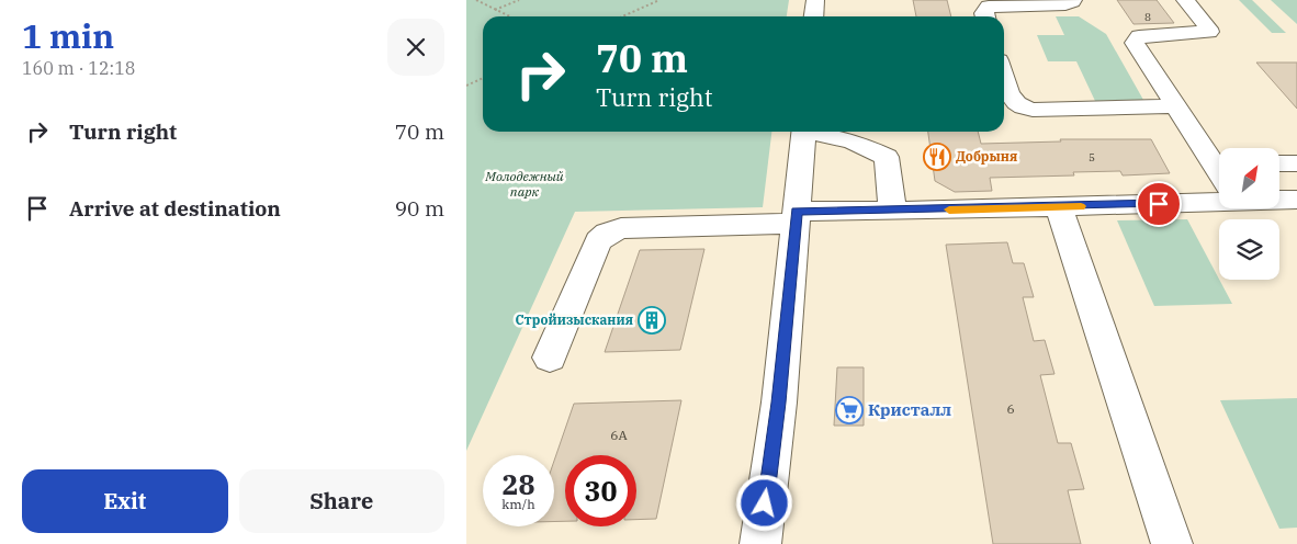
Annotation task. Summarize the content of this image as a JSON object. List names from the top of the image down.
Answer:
{
  "parks": ["Молодежный парк"],
  "places": {
    "restaurant": ["Добрыня"],
    "building": ["Стройизыскания"],
    "supermarket": ["Кристалл"]
  },
  "house_numbers": [
    "8",
    "5",
    "6",
    "6А"
  ],
  "north": "top right",
  "page": {
    "heading": ["1 min", "160 m · 12:18"],
    "turn": ["70 m", "Turn right"],
    "list": [
      {
        "name": "Turn right",
        "value": "70 m"
      },
      {
        "name": "Arrive at destination",
        "value": "90 m"
      }
    ],
    "speed": "28 km/h",
    "limit": "30",
    "buttons": ["Exit", "Share"]
  }
}
